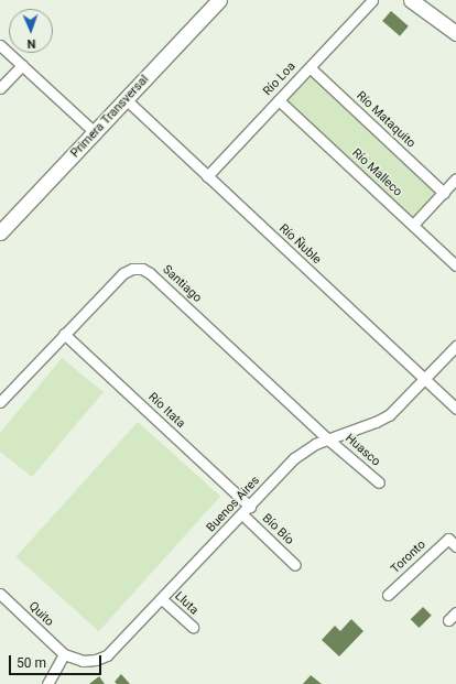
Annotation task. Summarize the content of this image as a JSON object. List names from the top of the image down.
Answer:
{
  "streets": {
    "main road": ["Primera Transversal"],
    "street": [
      "Río Loa",
      "Río Mataquito",
      "Río Malleco",
      "Río Ñuble",
      "Santiago",
      "Río Itata",
      "Huasco",
      "Buenos Aires",
      "Bío Bío",
      "Toronto",
      "Lluta",
      "Quito"
    ]
  },
  "crossings": [
    ["Río Loa", "Río Mataquito"],
    ["Río Loa", "Río Malleco"],
    ["Río Loa", "Río Ñuble"],
    ["Primera Transversal", "Río Ñuble"],
    ["Río Ñuble", "Buenos Aires"],
    ["Santiago", "Río Itata"],
    ["Santiago", "Huasco"],
    ["Santiago", "Buenos Aires"],
    ["Río Itata", "Buenos Aires"],
    ["Huasco", "Buenos Aires"],
    ["Buenos Aires", "Bío Bío"],
    ["Buenos Aires", "Lluta"],
    ["Buenos Aires", "Quito"]
  ],
  "scale_bar": "50 m",
  "north": "bottom"
}
